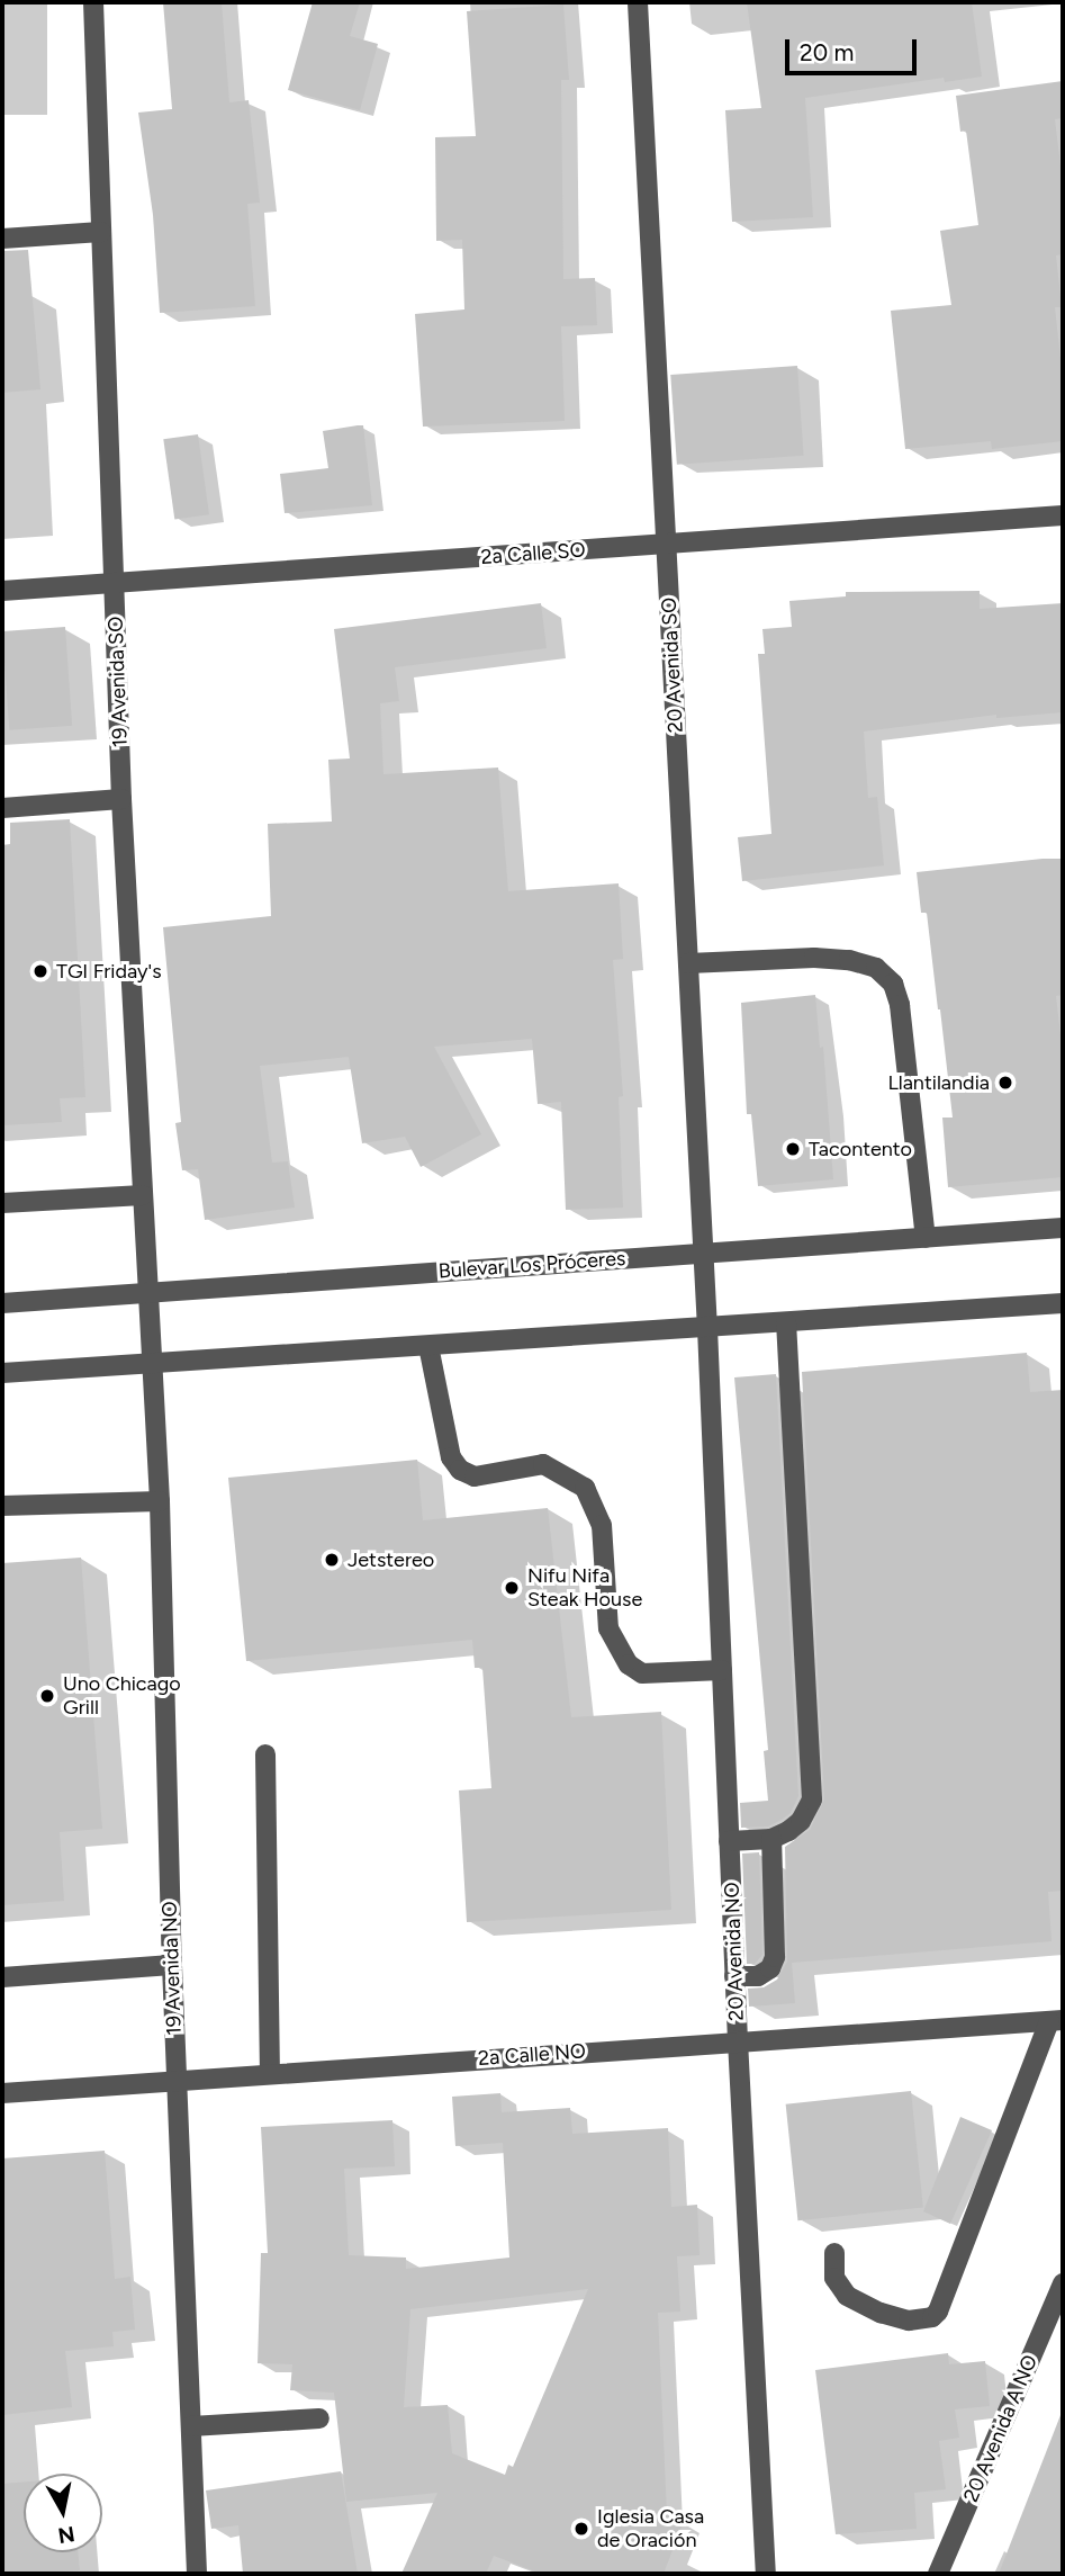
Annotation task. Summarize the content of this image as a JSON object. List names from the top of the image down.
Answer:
{
  "streets": {
    "street": [
      "2a Calle SO",
      "20 Avenida SO",
      "19 Avenida SO",
      "Bulevar Los Próceres",
      "20 Avenida NO",
      "19 Avenida NO",
      "2a Calle NO",
      "20 Avenida A NO"
    ]
  },
  "crossings": [
    ["2a Calle SO", "20 Avenida SO"],
    ["2a Calle SO", "19 Avenida SO"],
    ["20 Avenida SO", "Bulevar Los Próceres"],
    ["20 Avenida SO", "20 Avenida NO"],
    ["19 Avenida SO", "Bulevar Los Próceres"],
    ["19 Avenida SO", "19 Avenida NO"],
    ["20 Avenida NO", "2a Calle NO"],
    ["19 Avenida NO", "2a Calle NO"]
  ],
  "places": [
    "TGI Friday's",
    "Llantilandia",
    "Tacontento",
    "Jetstereo",
    "Nifu Nifa Steak House",
    "Uno Chicago Grill",
    "Iglesia Casa de Oración"
  ],
  "scale_bar": "20 m",
  "north": "bottom"
}
